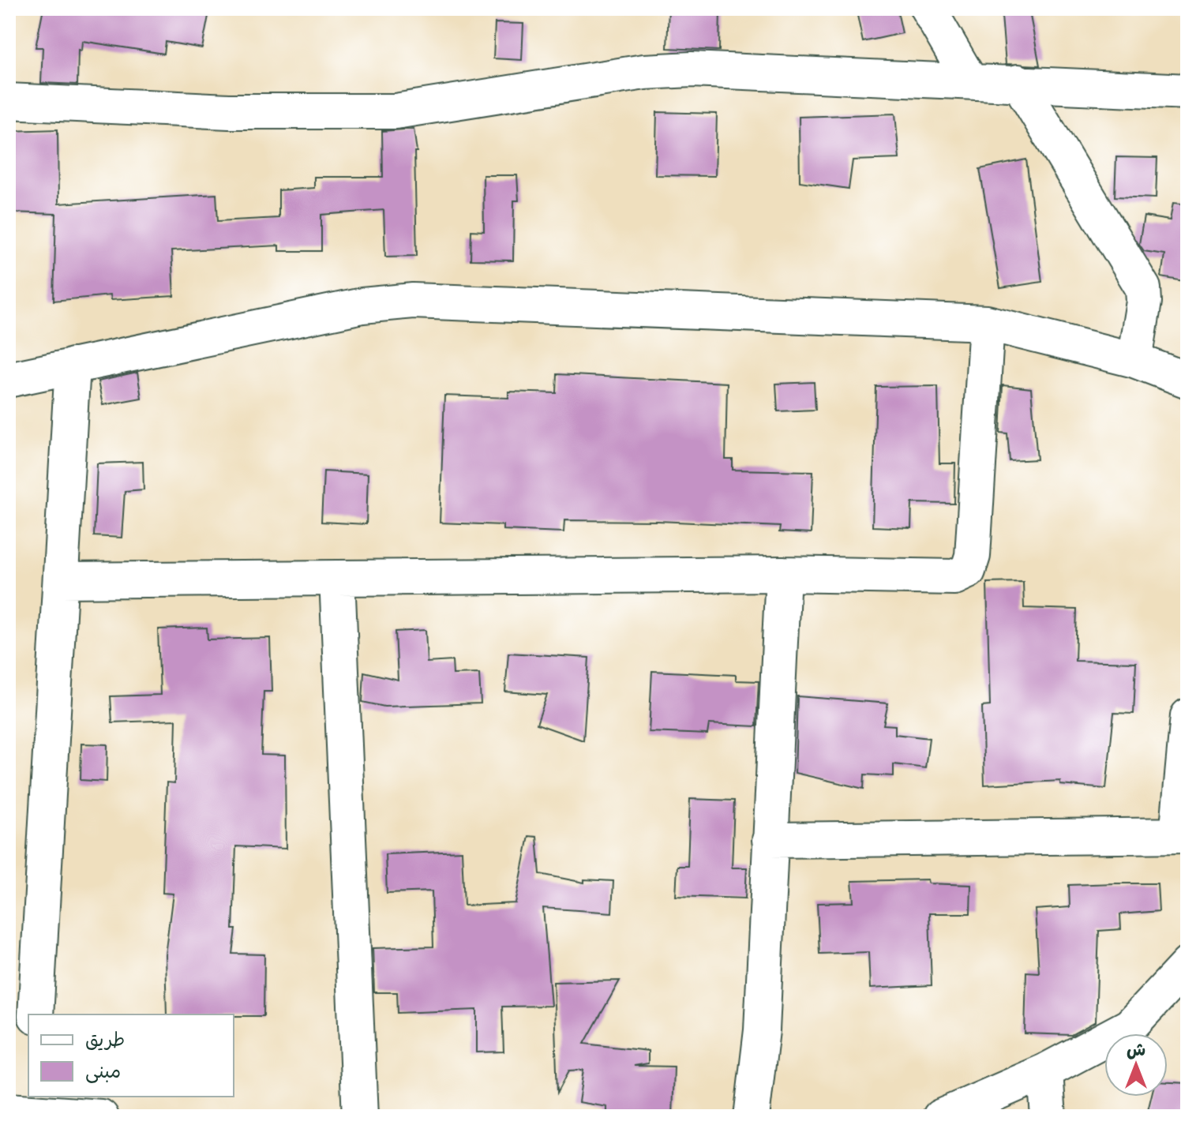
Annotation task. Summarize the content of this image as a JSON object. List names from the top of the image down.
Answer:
{
  "legend": ["طريق", "مبنى"],
  "north": "top"
}
